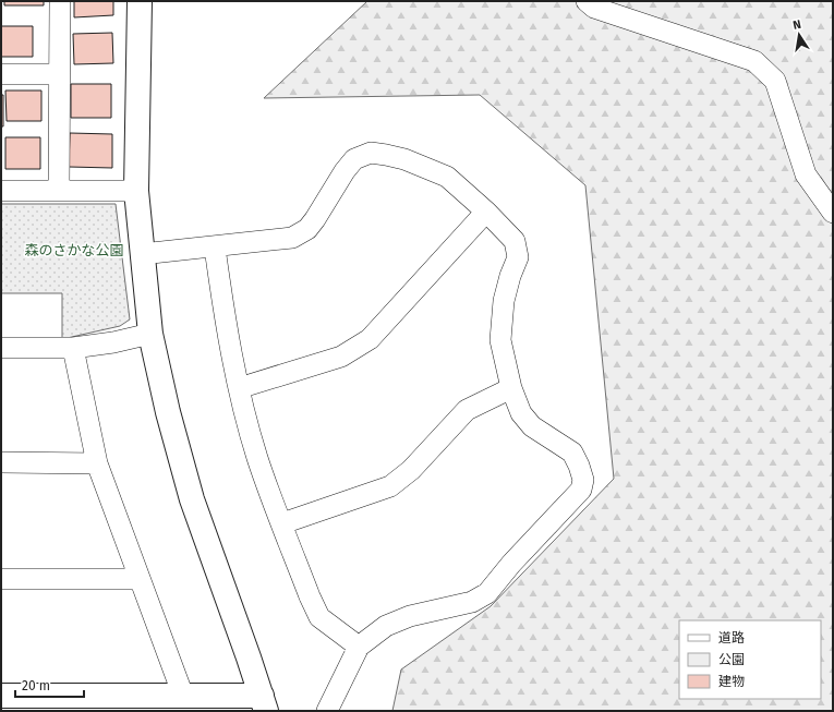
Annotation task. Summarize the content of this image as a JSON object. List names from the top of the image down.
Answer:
{
  "parks": ["森のさかな公園"],
  "legend": ["道路", "公園", "建物"],
  "scale_bar": "20 m",
  "north": "top"
}
